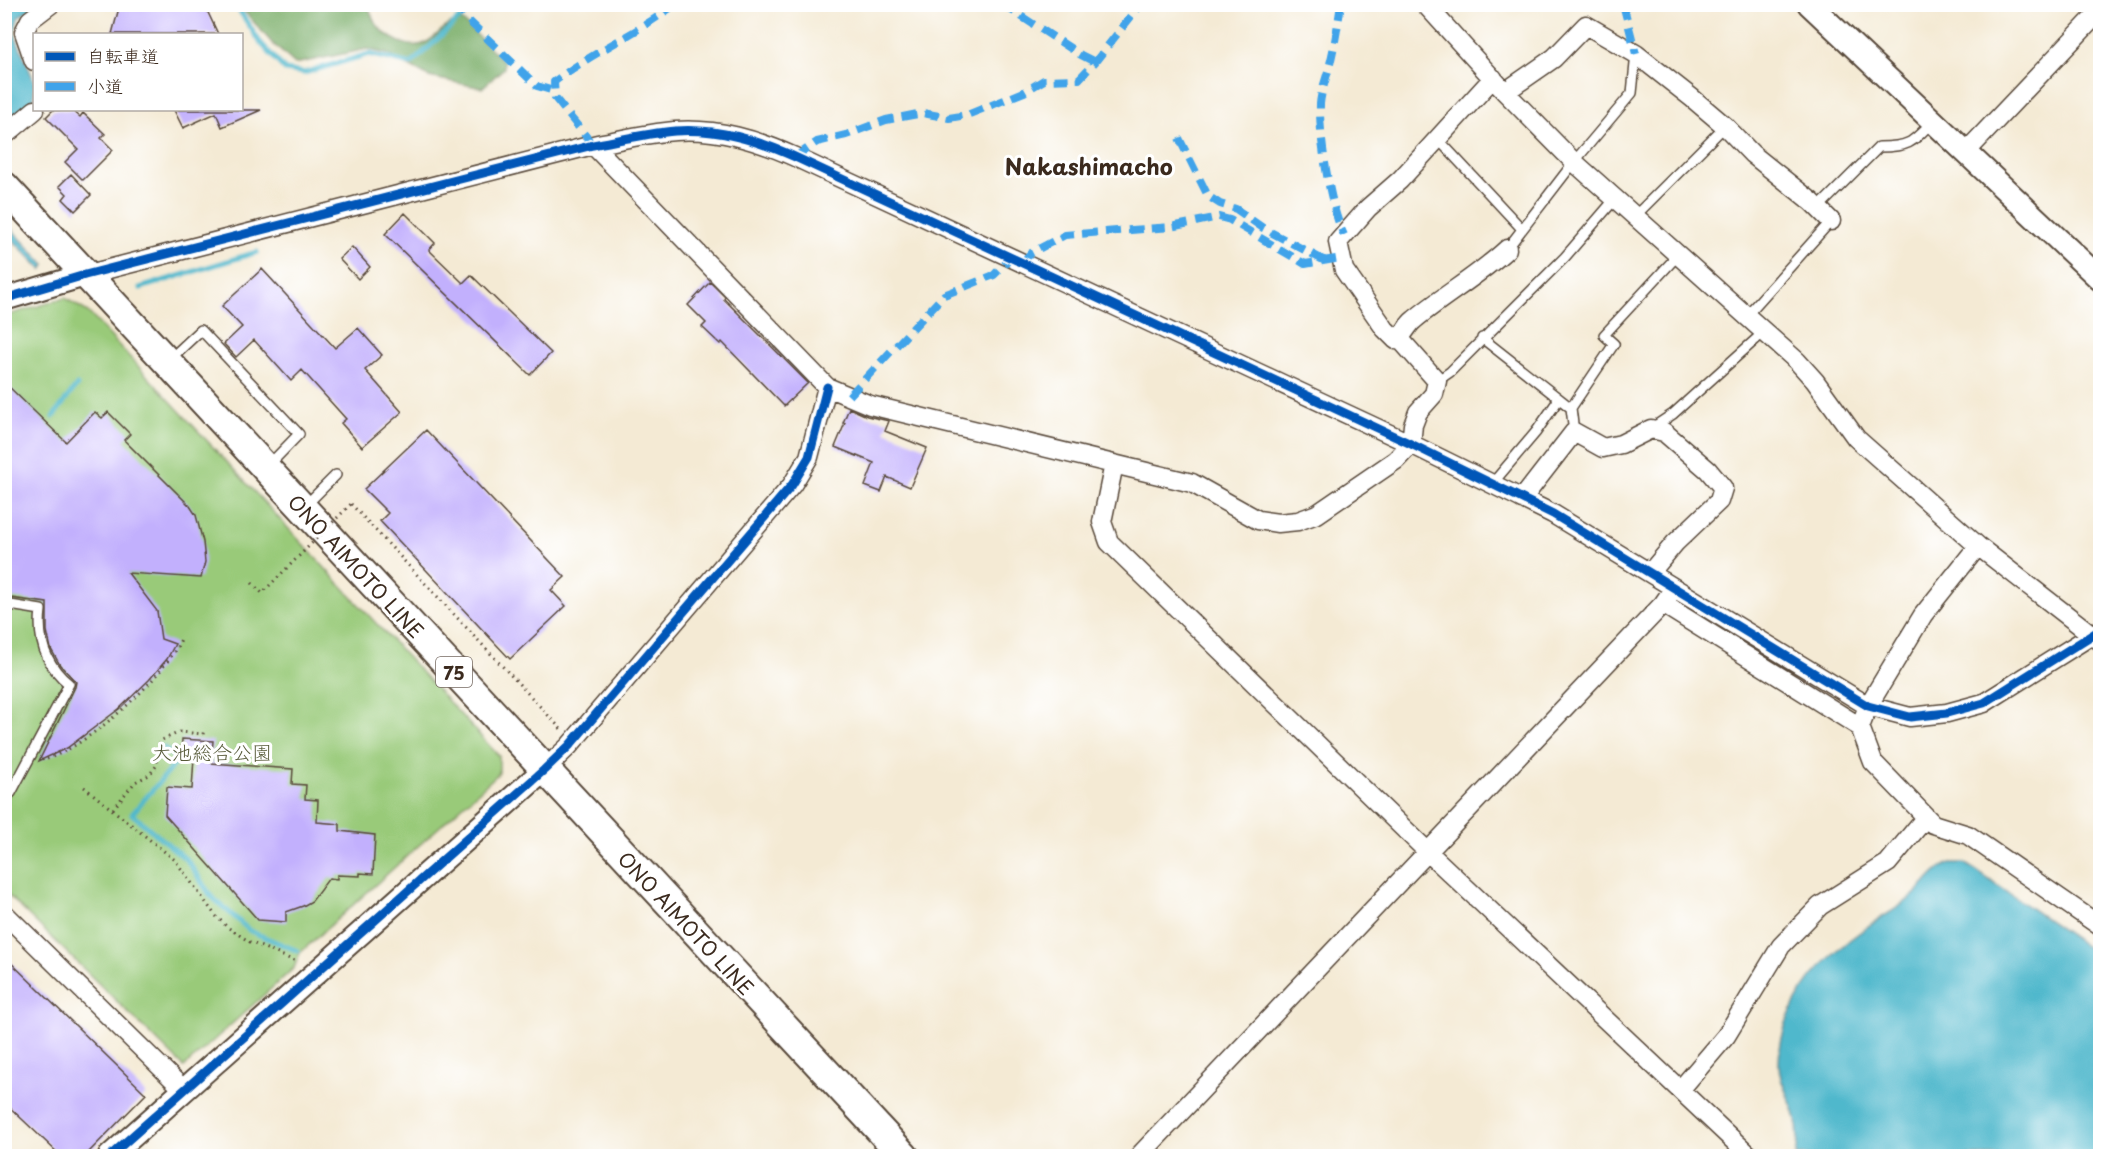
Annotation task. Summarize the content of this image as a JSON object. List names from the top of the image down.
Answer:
{
  "streets": {
    "main road": ["ONO AIMOTO LINE", "75"]
  },
  "districts": ["Nakashimacho"],
  "parks": ["大池総合公園"],
  "legend": ["自転車道", "小道"]
}
